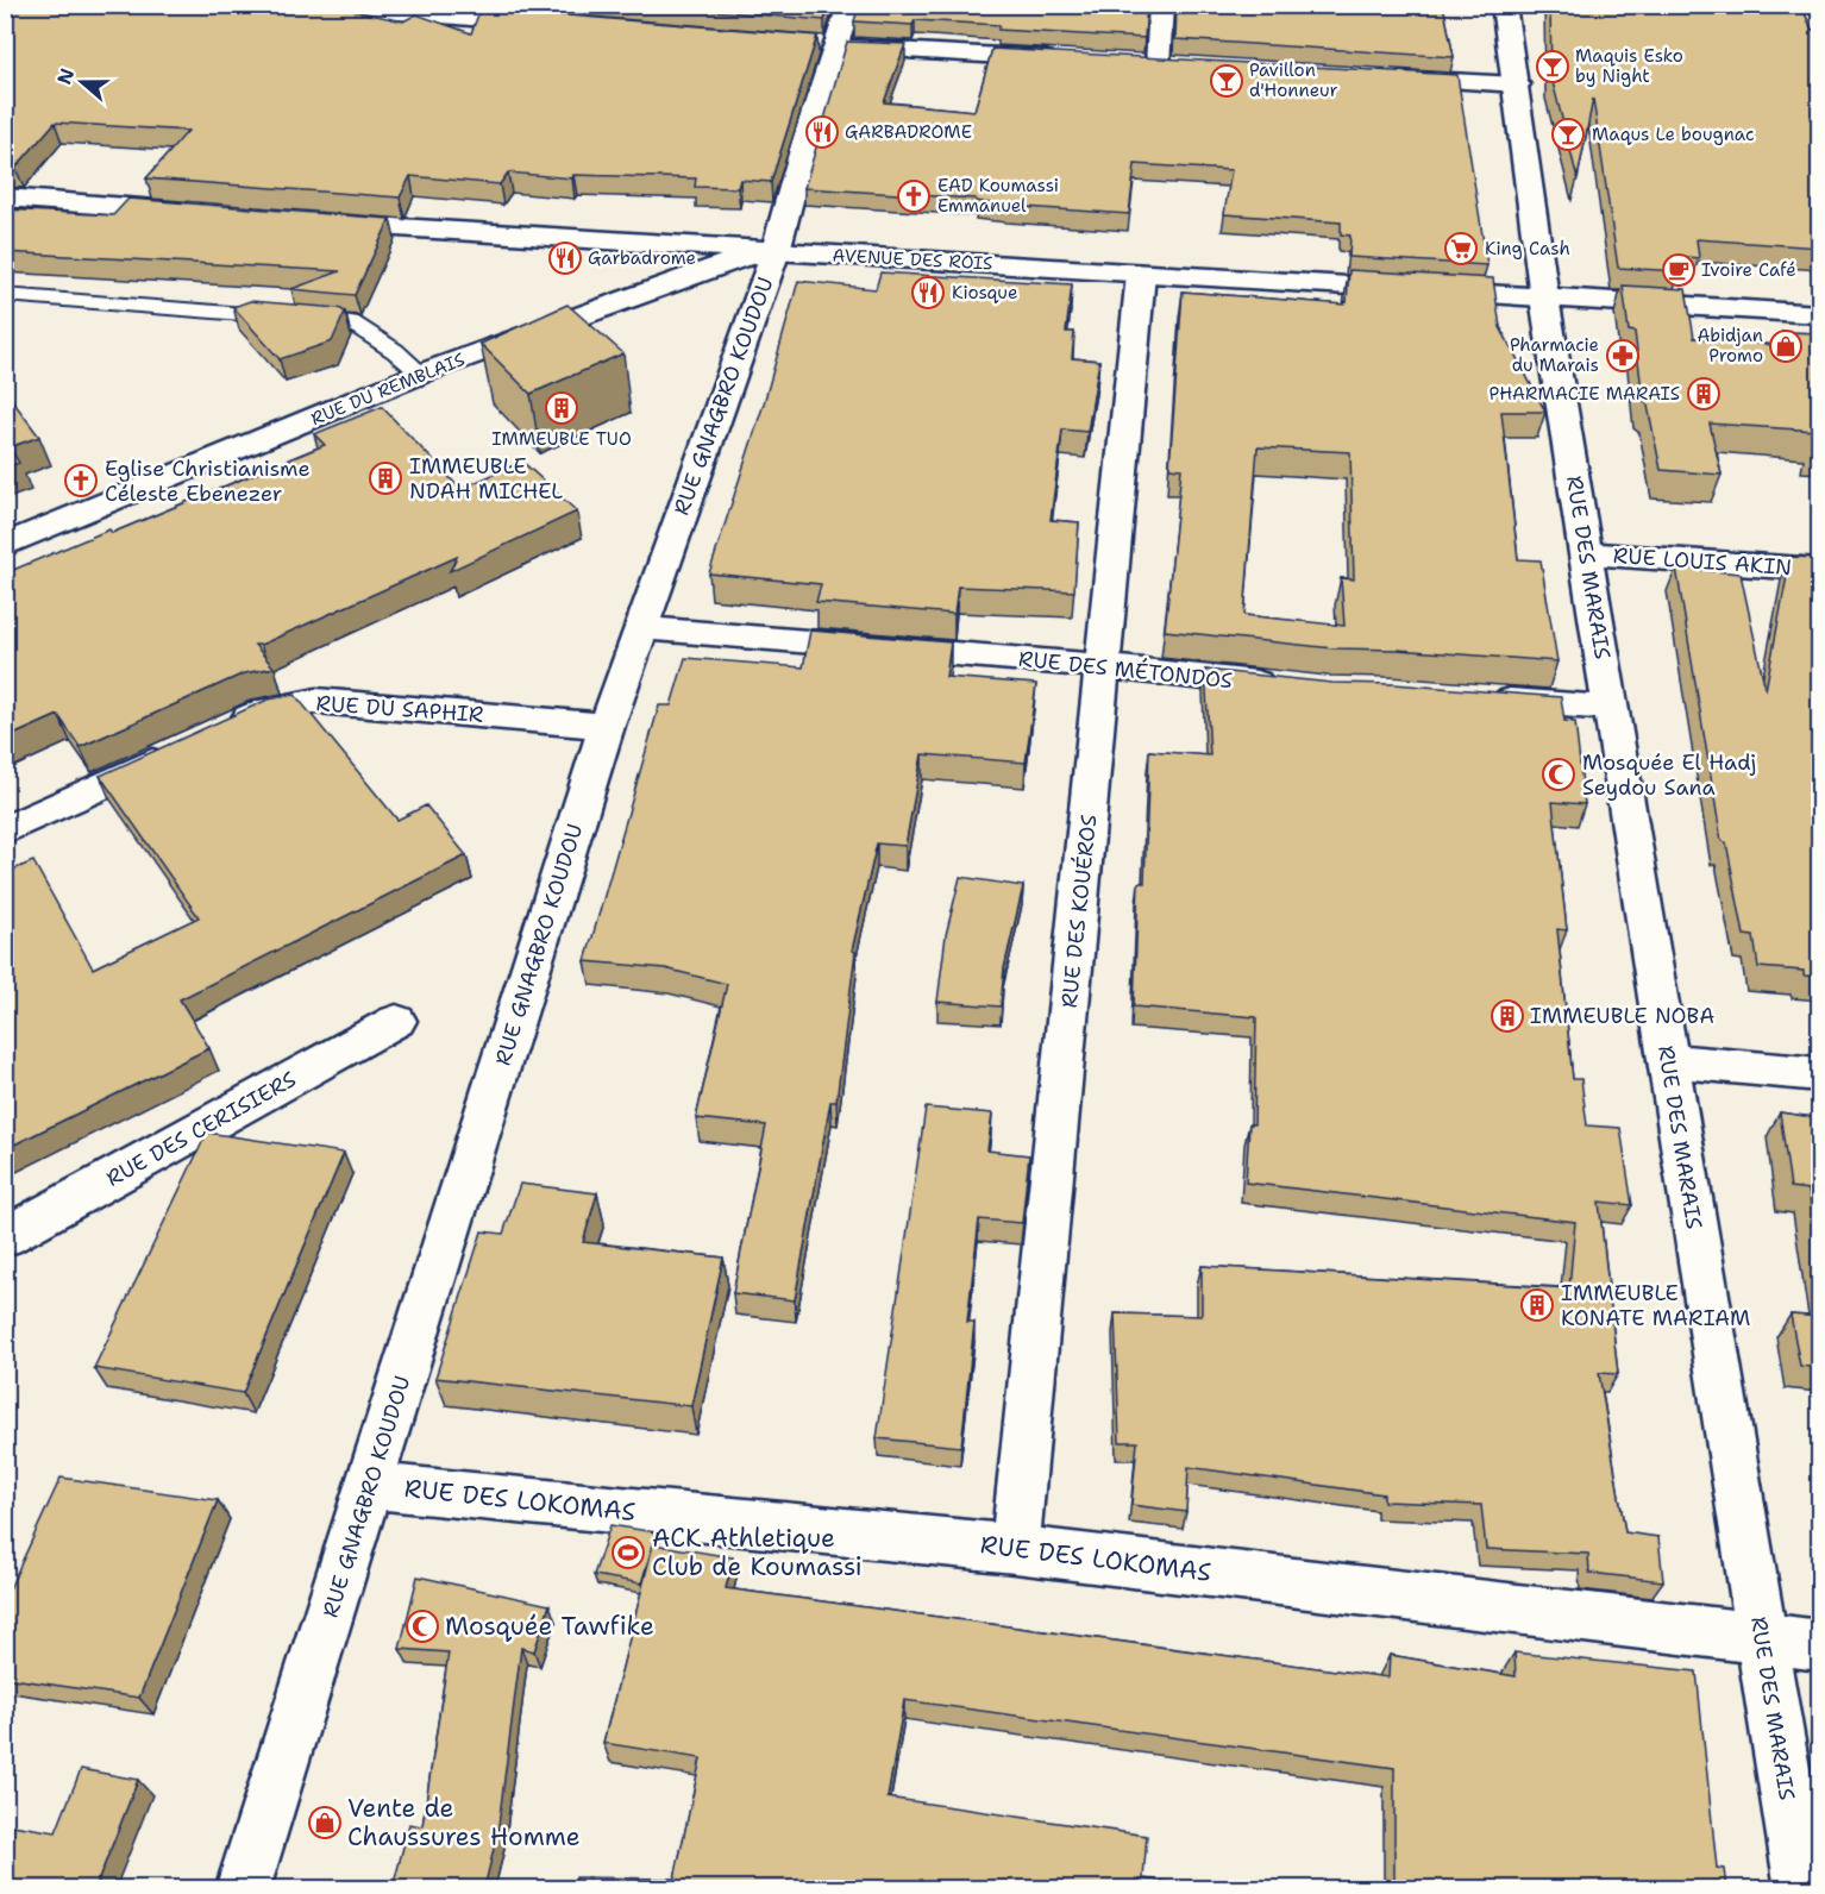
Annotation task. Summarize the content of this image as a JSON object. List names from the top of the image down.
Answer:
{
  "streets": {
    "street": [
      "AVENUE DES ROIS",
      "RUE DU REMBLAIS",
      "RUE GNAGBRO KOUDOU",
      "RUE LOUIS AKIN",
      "RUE DES MARAIS",
      "RUE DES MÉTONDOS",
      "RUE DU SAPHIR",
      "RUE DES KOUÉROS",
      "RUE DES CERISIERS",
      "RUE DES LOKOMAS"
    ]
  },
  "crossings": [
    ["AVENUE DES ROIS", "RUE DU REMBLAIS"],
    ["AVENUE DES ROIS", "RUE GNAGBRO KOUDOU"],
    ["AVENUE DES ROIS", "RUE DES MARAIS"],
    ["AVENUE DES ROIS", "RUE DES KOUÉROS"],
    ["RUE DU REMBLAIS", "RUE GNAGBRO KOUDOU"],
    ["RUE GNAGBRO KOUDOU", "RUE DES MÉTONDOS"],
    ["RUE GNAGBRO KOUDOU", "RUE DU SAPHIR"],
    ["RUE GNAGBRO KOUDOU", "RUE DES LOKOMAS"],
    ["RUE LOUIS AKIN", "RUE DES MARAIS"],
    ["RUE DES MARAIS", "RUE DES LOKOMAS"],
    ["RUE DES MÉTONDOS", "RUE DES KOUÉROS"],
    ["RUE DES KOUÉROS", "RUE DES LOKOMAS"]
  ],
  "places": {
    "bar": ["Maquis Esko by Night", "Pavillon d'Honneur", "Maqus Le bougnac"],
    "restaurant": ["GARBADROME", "Garbadrome", "Kiosque"],
    "church": ["EAD Koumassi Emmanuel", "Eglise Christianisme Céleste Ebenezer"],
    "supermarket": ["King Cash"],
    "cafe": ["Ivoire Café"],
    "shop": ["Abidjan Promo", "Vente de Chaussures Homme"],
    "pharmacy": ["Pharmacie du Marais"],
    "building": [
      "PHARMACIE MARAIS",
      "IMMEUBLE TUO",
      "IMMEUBLE NDAH MICHEL",
      "IMMEUBLE NOBA",
      "IMMEUBLE KONATE MARIAM"
    ],
    "mosque": ["Mosquée El Hadj Seydou Sana", "Mosquée Tawfike"],
    "sports": ["ACK Athletique Club de Koumassi"]
  },
  "north": "left"
}
